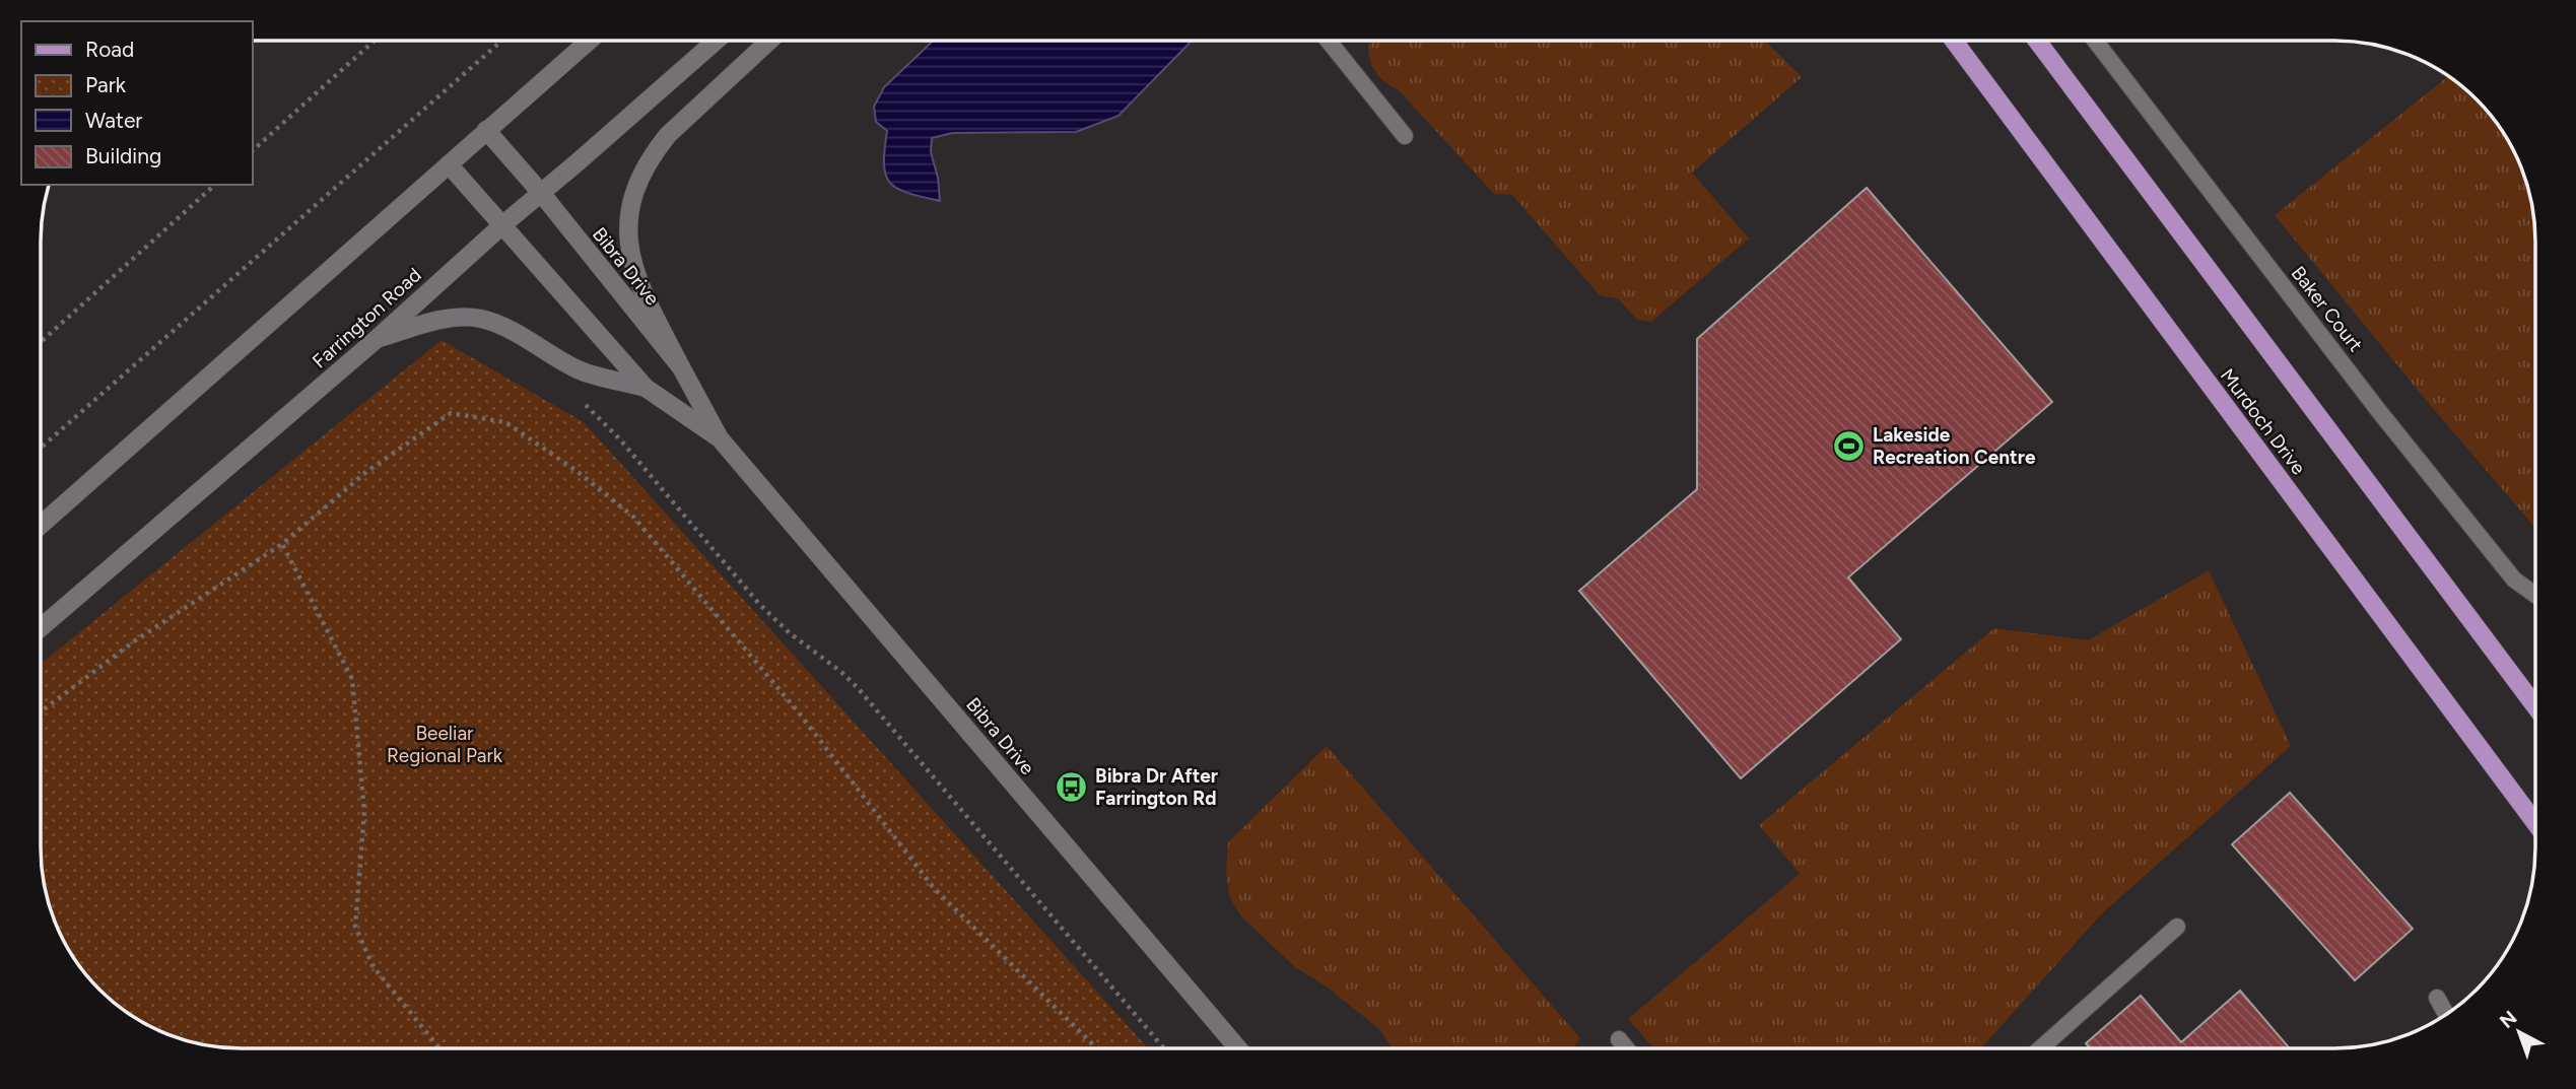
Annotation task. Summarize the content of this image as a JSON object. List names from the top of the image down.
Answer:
{
  "streets": {
    "main road": ["Bibra Drive", "Farrington Road", "Murdoch Drive"],
    "lane": ["Baker Court"]
  },
  "crossings": [
    ["Bibra Drive", "Farrington Road"]
  ],
  "parks": ["Beeliar Regional Park"],
  "places": {
    "sports": ["Lakeside Recreation Centre"],
    "bus stop": ["Bibra Dr After Farrington Rd"]
  },
  "legend": [
    "Road",
    "Park",
    "Water",
    "Building"
  ],
  "north": "top left"
}
